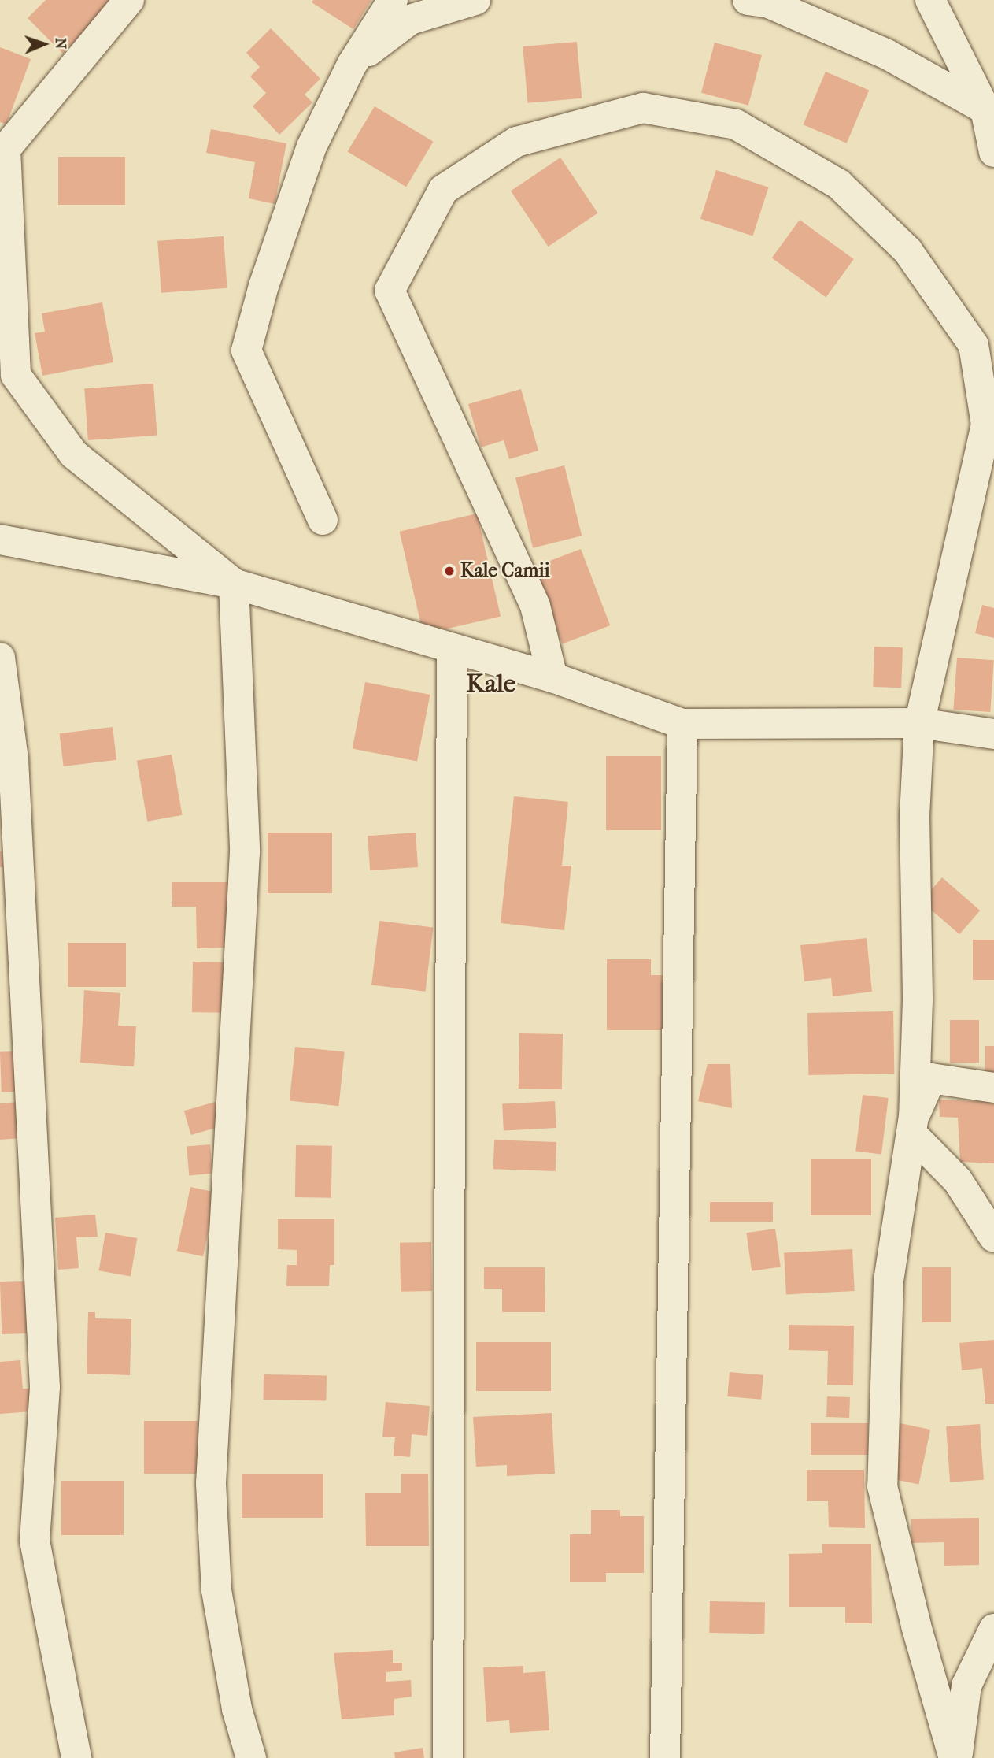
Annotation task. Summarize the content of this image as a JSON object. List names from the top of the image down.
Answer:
{
  "districts": ["Kale"],
  "places": ["Kale Camii"],
  "north": "right"
}
